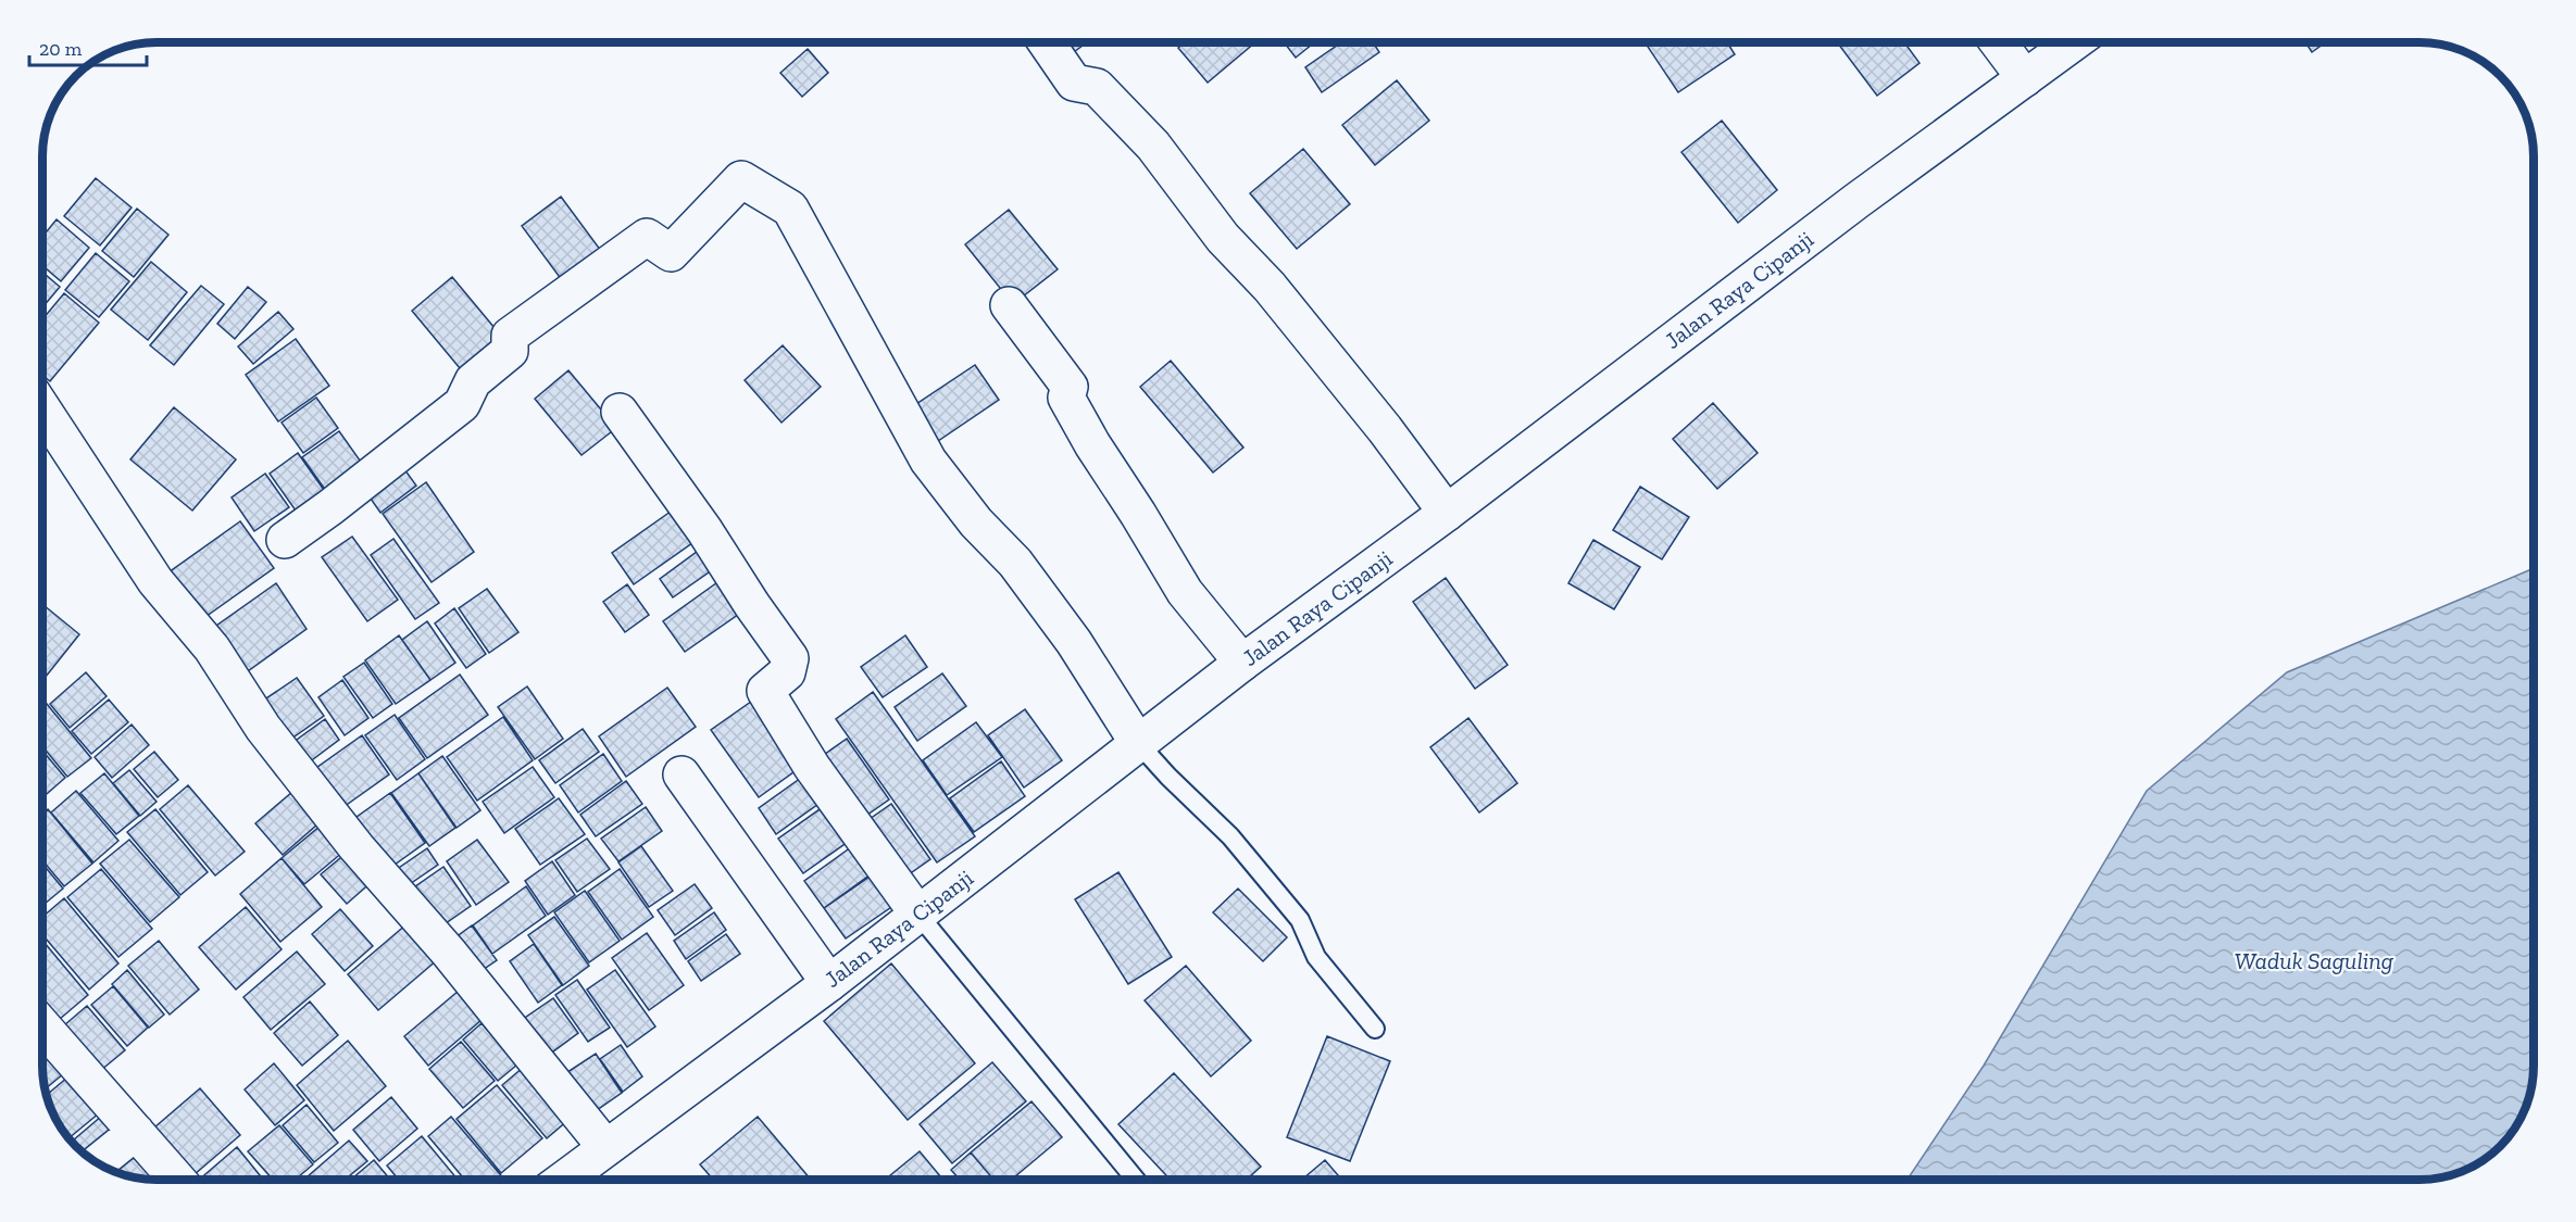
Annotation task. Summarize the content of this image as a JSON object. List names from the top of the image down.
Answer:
{
  "streets": {
    "street": ["Jalan Raya Cipanji"]
  },
  "water": ["Waduk Saguling"],
  "scale_bar": "20 m"
}
